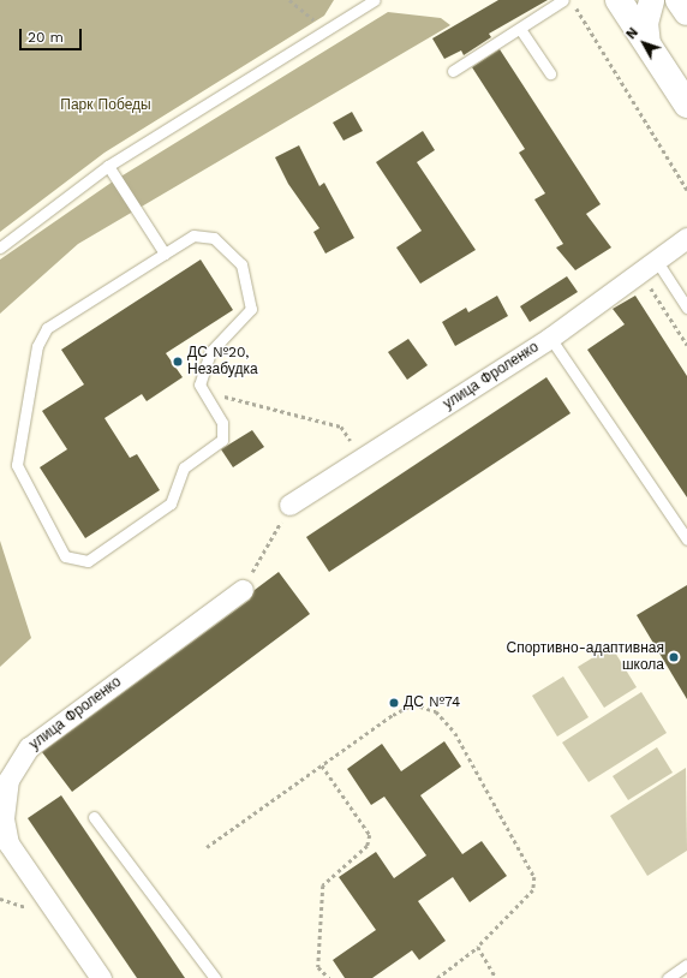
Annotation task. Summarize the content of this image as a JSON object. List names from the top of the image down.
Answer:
{
  "streets": {
    "street": ["улица Фроленко"]
  },
  "parks": ["Парк Победы"],
  "places": ["ДС №20, Незабудка", "Спортивно-адаптивная школа", "ДС №74"],
  "scale_bar": "20 m",
  "north": "top left"
}
